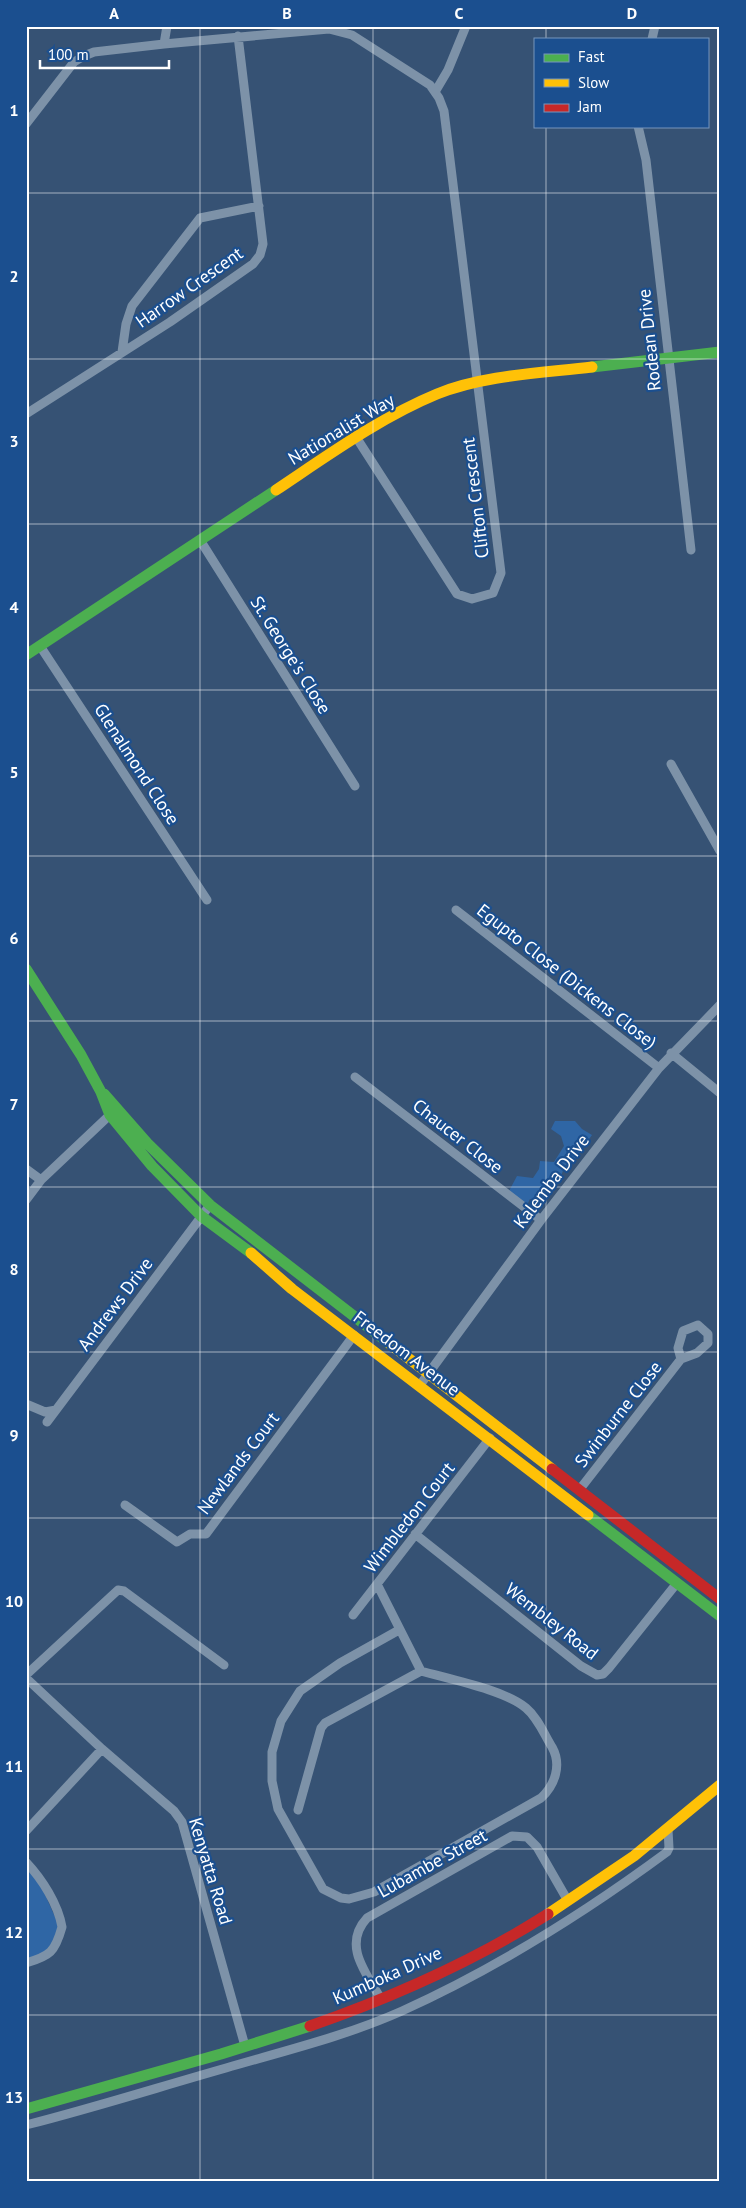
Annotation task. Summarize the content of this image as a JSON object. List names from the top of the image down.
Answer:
{
  "streets": {
    "main road": ["Nationalist Way", "Freedom Avenue", "Kumboka Drive"],
    "street": [
      "Harrow Crescent",
      "Rodean Drive",
      "Clifton Crescent",
      "St. George's Close",
      "Glenalmond Close",
      "Egupto Close (Dickens Close)",
      "Chaucer Close",
      "Kalemba Drive",
      "Andrews Drive",
      "Swinburne Close",
      "Newlands Court",
      "Wimbledon Court",
      "Wembley Road",
      "Lubambe Street",
      "Kenyatta Road"
    ]
  },
  "crossings": [
    ["Rodean Drive", "Nationalist Way"],
    ["Nationalist Way", "Clifton Crescent"],
    ["Nationalist Way", "St. George's Close"],
    ["Nationalist Way", "Glenalmond Close"],
    ["Egupto Close (Dickens Close)", "Kalemba Drive"],
    ["Chaucer Close", "Kalemba Drive"],
    ["Kalemba Drive", "Freedom Avenue"],
    ["Andrews Drive", "Freedom Avenue"],
    ["Freedom Avenue", "Swinburne Close"],
    ["Freedom Avenue", "Newlands Court"],
    ["Freedom Avenue", "Wimbledon Court"],
    ["Freedom Avenue", "Wembley Road"],
    ["Wimbledon Court", "Wembley Road"],
    ["Lubambe Street", "Kumboka Drive"],
    ["Kenyatta Road", "Kumboka Drive"]
  ],
  "legend": ["Fast", "Slow", "Jam"],
  "scale_bar": "100 m",
  "grid": {
    "columns": [
      "A",
      "B",
      "C",
      "D"
    ],
    "rows": [
      "1",
      "2",
      "3",
      "4",
      "5",
      "6",
      "7",
      "8",
      "9",
      "10",
      "11",
      "12",
      "13"
    ]
  }
}
